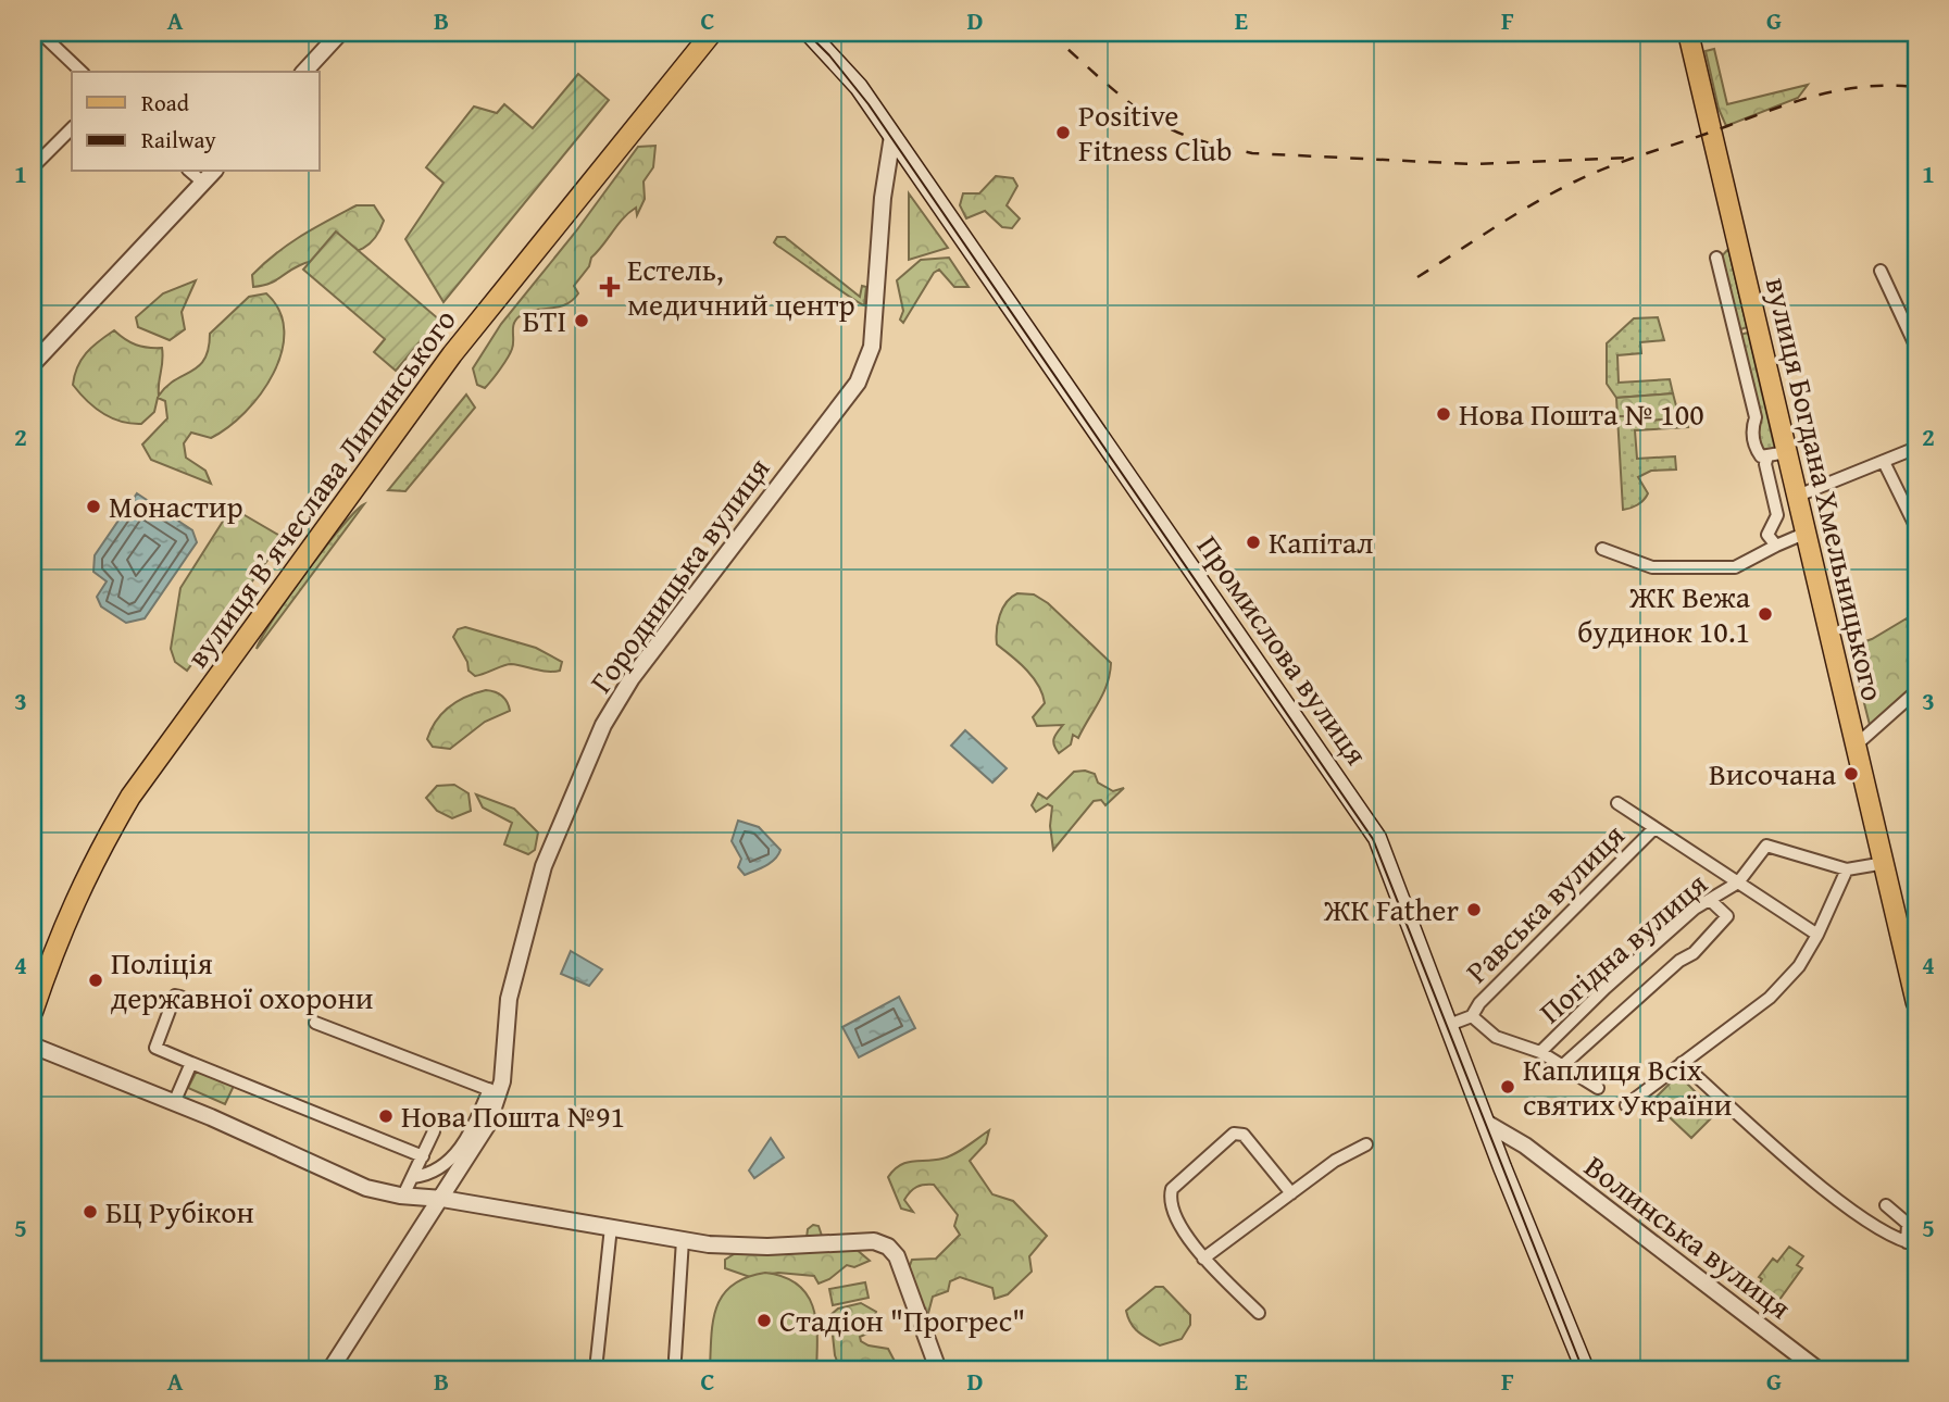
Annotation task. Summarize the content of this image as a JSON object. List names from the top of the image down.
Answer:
{
  "streets": {
    "main road": ["вулиця Вʼячеслава Липинського", "вулиця Богдана Хмельницького", "Промислова вулиця"],
    "street": [
      "Городницька вулиця",
      "Равська вулиця",
      "Погідна вулиця",
      "Волинська вулиця"
    ]
  },
  "crossings": [
    ["Городницька вулиця", "Промислова вулиця"],
    ["Промислова вулиця", "Волинська вулиця"]
  ],
  "places": {
    "other": [
      "Positive Fitness Club",
      "БТІ",
      "Нова Пошта № 100",
      "Монастир",
      "Капітал",
      "ЖК Вежа будинок 10.1",
      "Височана",
      "ЖК Father",
      "Поліція державної охорони",
      "Каплиця Всіх святих України",
      "Нова Пошта №91",
      "БЦ Рубікон",
      "Стадіон \"Прогрес\""
    ],
    "health": ["Естель, медичний центр"]
  },
  "legend": ["Road", "Railway"],
  "grid": {
    "columns": [
      "A",
      "B",
      "C",
      "D",
      "E",
      "F",
      "G"
    ],
    "rows": [
      "1",
      "2",
      "3",
      "4",
      "5"
    ]
  }
}
